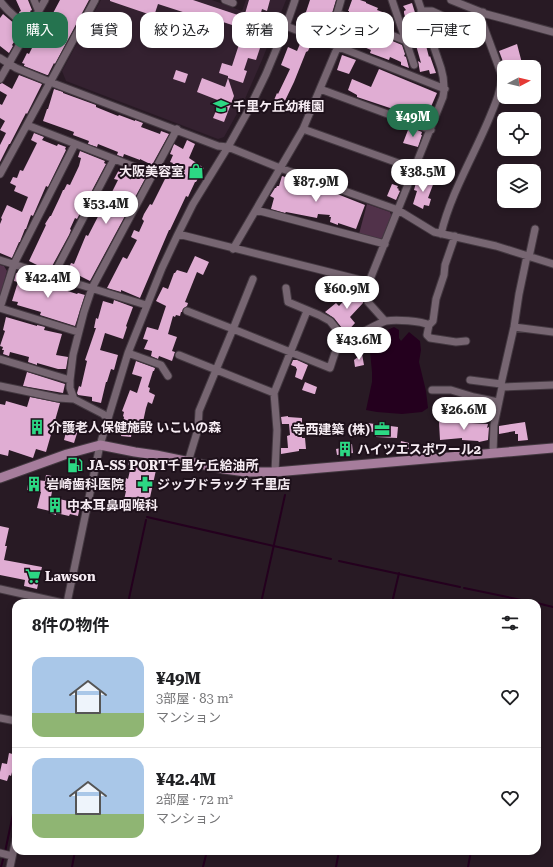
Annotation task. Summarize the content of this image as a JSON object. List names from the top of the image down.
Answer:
{
  "places": {
    "school or university": ["千里ケ丘幼稚園"],
    "shop": ["大阪美容室"],
    "building": [
      "介護老人保健施設 いこいの森",
      "ハイツエスポワール2",
      "岩崎歯科医院",
      "中本耳鼻咽喉科"
    ],
    "office": ["寺西建築 (株)"],
    "fuel station": ["JA-SS PORT千里ケ丘給油所"],
    "pharmacy": ["ジップドラッグ 千里店"],
    "supermarket": ["Lawson"]
  },
  "north": "right",
  "page": {
    "chip": [
      "購入",
      "賃貸",
      "絞り込み",
      "新着",
      "マンション",
      "一戸建て"
    ],
    "price": [
      "¥49M",
      "¥38.5M",
      "¥87.9M",
      "¥53.4M",
      "¥42.4M",
      "¥60.9M",
      "¥43.6M",
      "¥26.6M"
    ],
    "heading": "8件の物件",
    "list": [
      {
        "name": "¥49M",
        "note": "3部屋 · 83 m² · マンション"
      },
      {
        "name": "¥42.4M",
        "note": "2部屋 · 72 m² · マンション"
      }
    ]
  }
}
